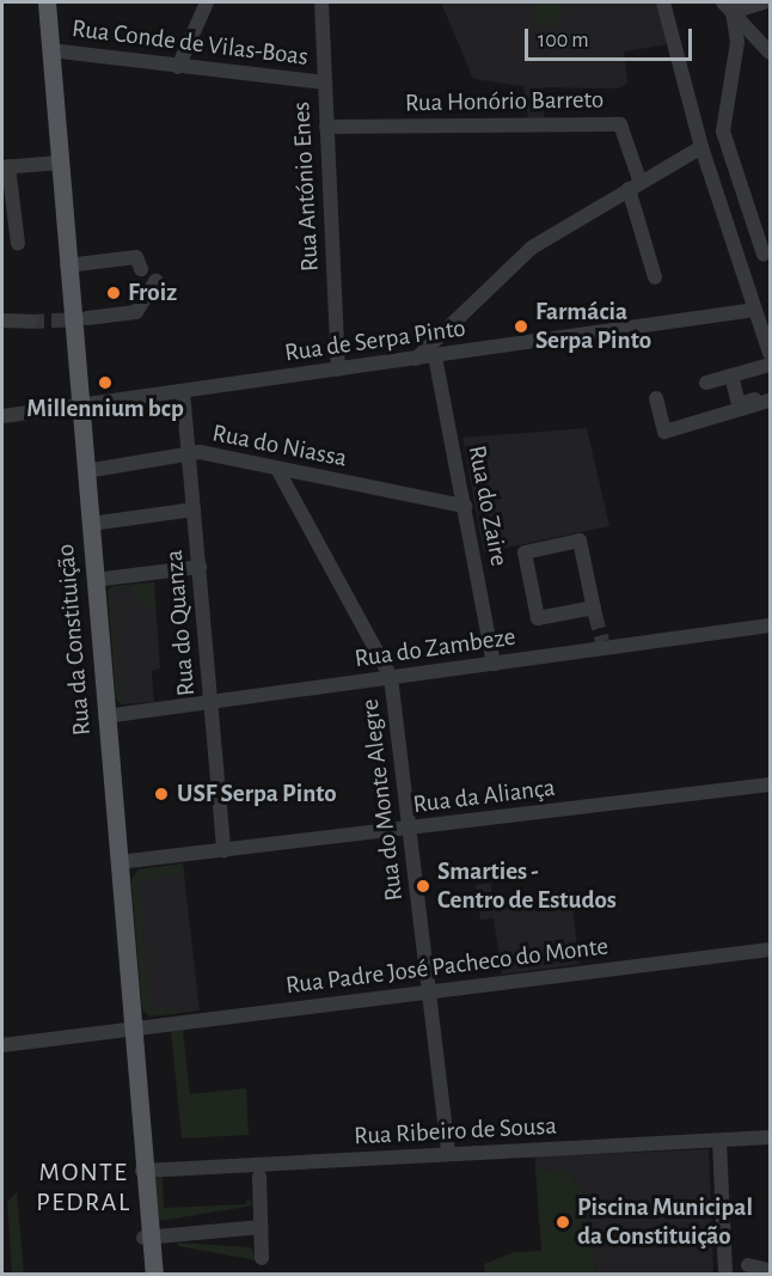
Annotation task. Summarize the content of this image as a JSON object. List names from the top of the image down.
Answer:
{
  "streets": {
    "main road": ["Rua da Constituição"],
    "street": [
      "Rua Conde de Vilas-Boas",
      "Rua Honório Barreto",
      "Rua António Enes",
      "Rua de Serpa Pinto",
      "Rua do Niassa",
      "Rua do Zaire",
      "Rua do Quanza",
      "Rua do Zambeze",
      "Rua da Aliança",
      "Rua do Monte Alegre",
      "Rua Padre José Pacheco do Monte",
      "Rua Ribeiro de Sousa"
    ]
  },
  "crossings": [
    ["Rua Conde de Vilas-Boas", "Rua António Enes"],
    ["Rua Conde de Vilas-Boas", "Rua da Constituição"],
    ["Rua Honório Barreto", "Rua António Enes"],
    ["Rua António Enes", "Rua de Serpa Pinto"],
    ["Rua de Serpa Pinto", "Rua do Zaire"],
    ["Rua de Serpa Pinto", "Rua do Quanza"],
    ["Rua de Serpa Pinto", "Rua da Constituição"],
    ["Rua do Niassa", "Rua do Zaire"],
    ["Rua do Niassa", "Rua do Quanza"],
    ["Rua do Niassa", "Rua da Constituição"],
    ["Rua do Niassa", "Rua do Monte Alegre"],
    ["Rua do Zaire", "Rua do Zambeze"],
    ["Rua do Quanza", "Rua do Zambeze"],
    ["Rua do Quanza", "Rua da Aliança"],
    ["Rua da Constituição", "Rua do Zambeze"],
    ["Rua da Constituição", "Rua da Aliança"],
    ["Rua da Constituição", "Rua Padre José Pacheco do Monte"],
    ["Rua da Constituição", "Rua Ribeiro de Sousa"],
    ["Rua do Zambeze", "Rua do Monte Alegre"],
    ["Rua da Aliança", "Rua do Monte Alegre"],
    ["Rua do Monte Alegre", "Rua Padre José Pacheco do Monte"],
    ["Rua do Monte Alegre", "Rua Ribeiro de Sousa"]
  ],
  "districts": ["MONTE PEDRAL"],
  "places": [
    "Froiz",
    "Farmácia Serpa Pinto",
    "Millennium bcp",
    "USF Serpa Pinto",
    "Smarties - Centro de Estudos",
    "Piscina Municipal da Constituição"
  ],
  "scale_bar": "100 m"
}
